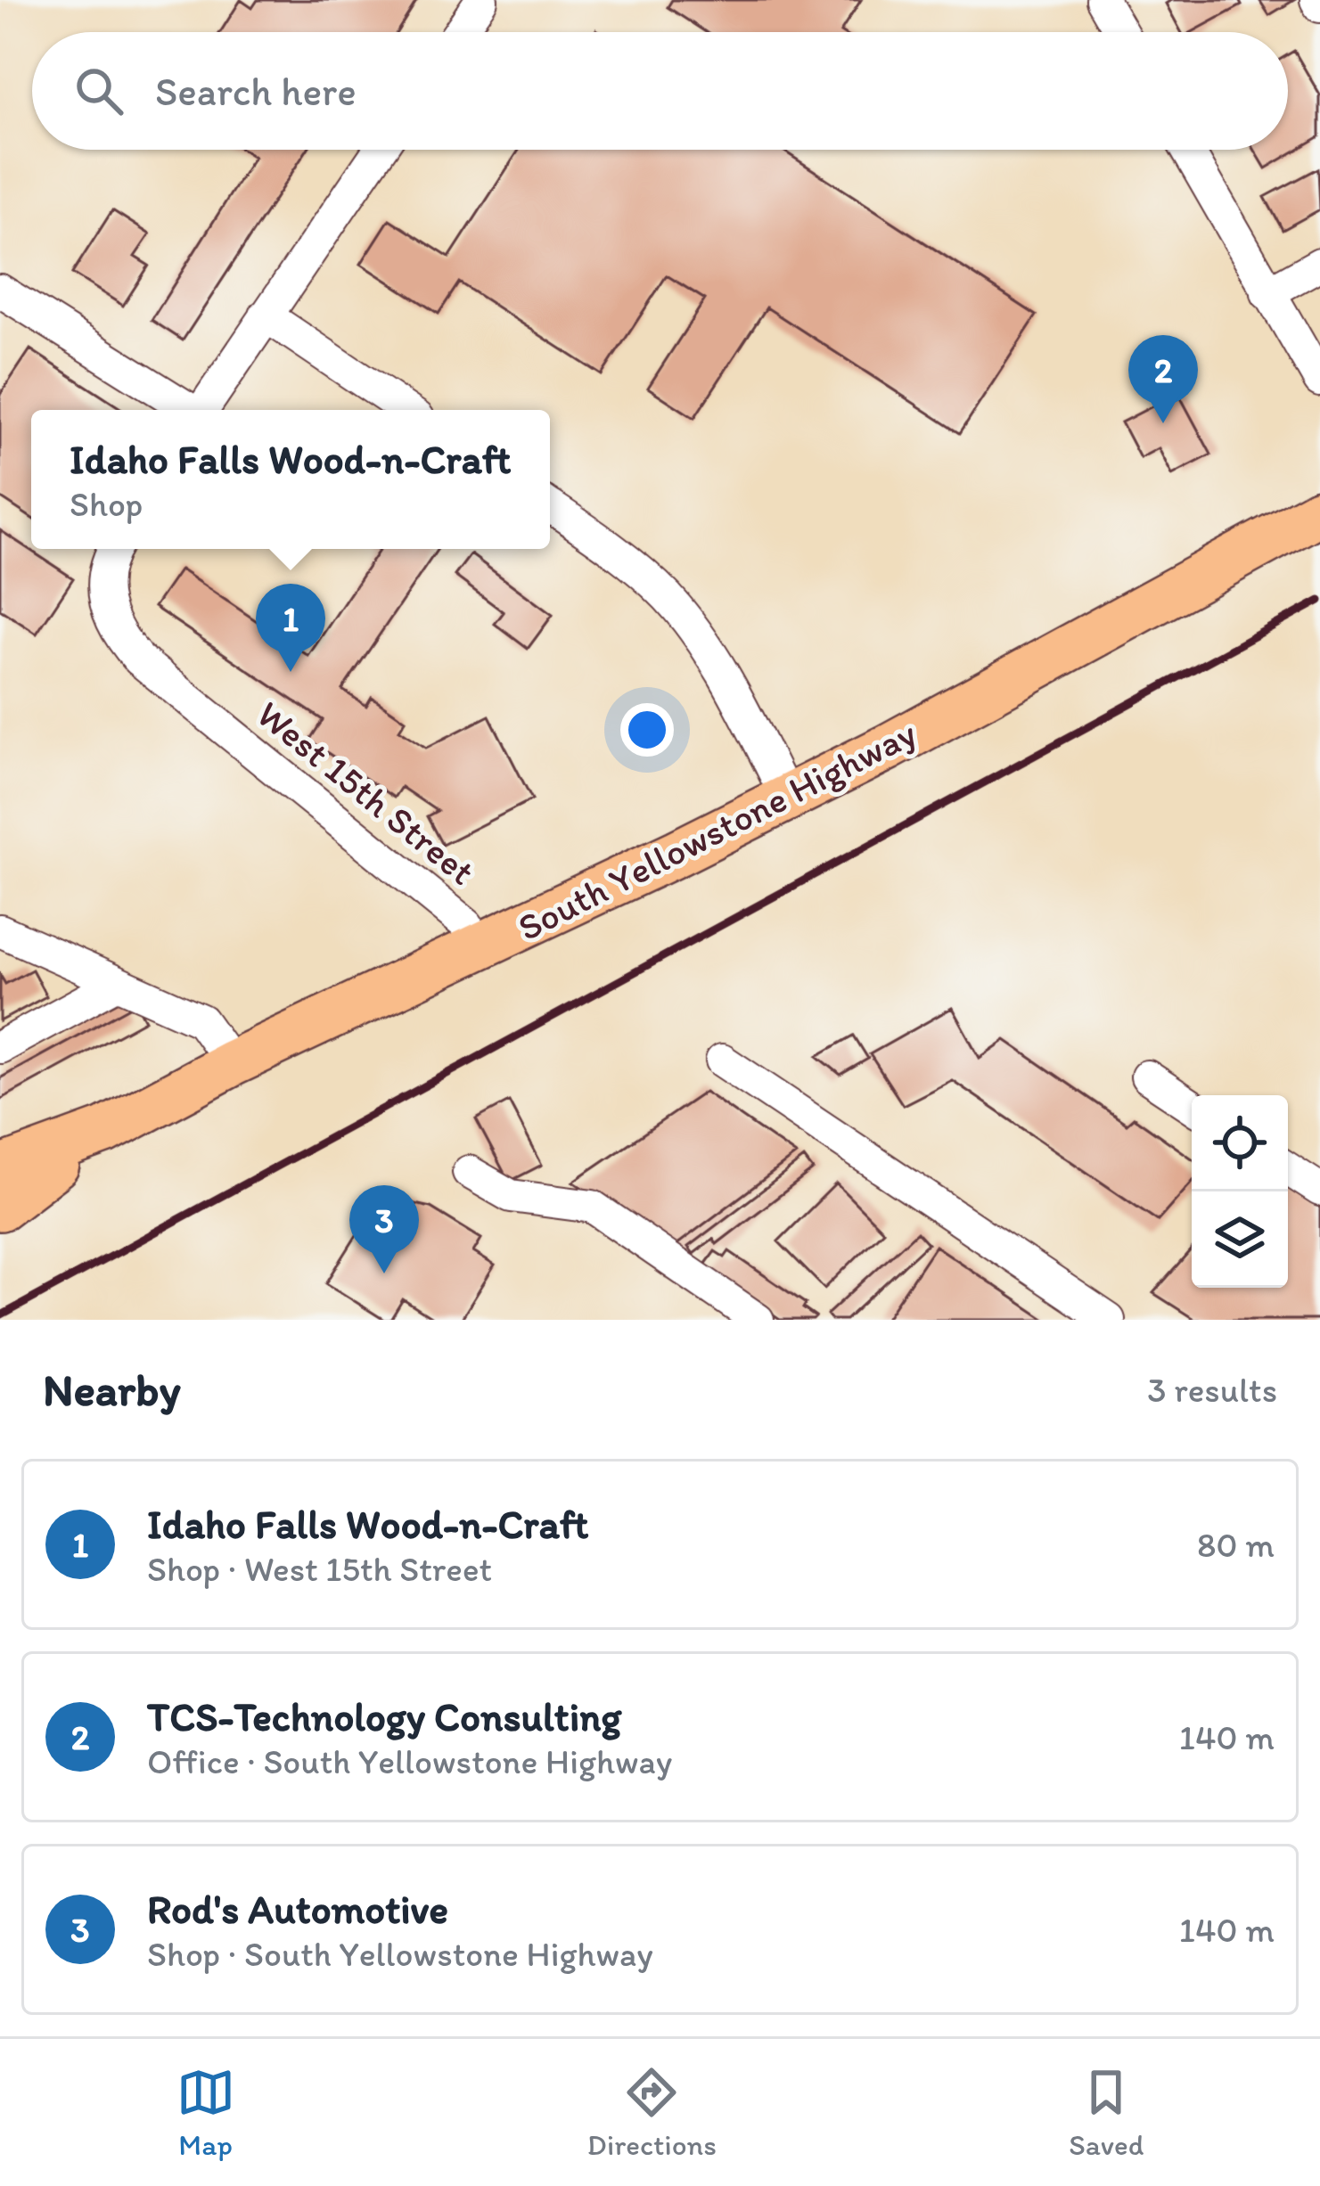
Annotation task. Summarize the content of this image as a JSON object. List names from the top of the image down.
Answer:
{
  "streets": {
    "highway": ["South Yellowstone Highway"],
    "street": ["West 15th Street"]
  },
  "crossings": [
    ["West 15th Street", "South Yellowstone Highway"]
  ],
  "page": {
    "search": "Search here",
    "pins": ["2", "1", "3"],
    "popup": ["Idaho Falls Wood-n-Craft", "Shop"],
    "heading": ["Nearby", "3 results"],
    "list": [
      {
        "mark": "1",
        "name": "Idaho Falls Wood-n-Craft",
        "note": "Shop · West 15th Street",
        "value": "80 m"
      },
      {
        "mark": "2",
        "name": "TCS-Technology Consulting",
        "note": "Office · South Yellowstone Highway",
        "value": "140 m"
      },
      {
        "mark": "3",
        "name": "Rod's Automotive",
        "note": "Shop · South Yellowstone Highway",
        "value": "140 m"
      }
    ],
    "nav": ["Map", "Directions", "Saved"]
  }
}
